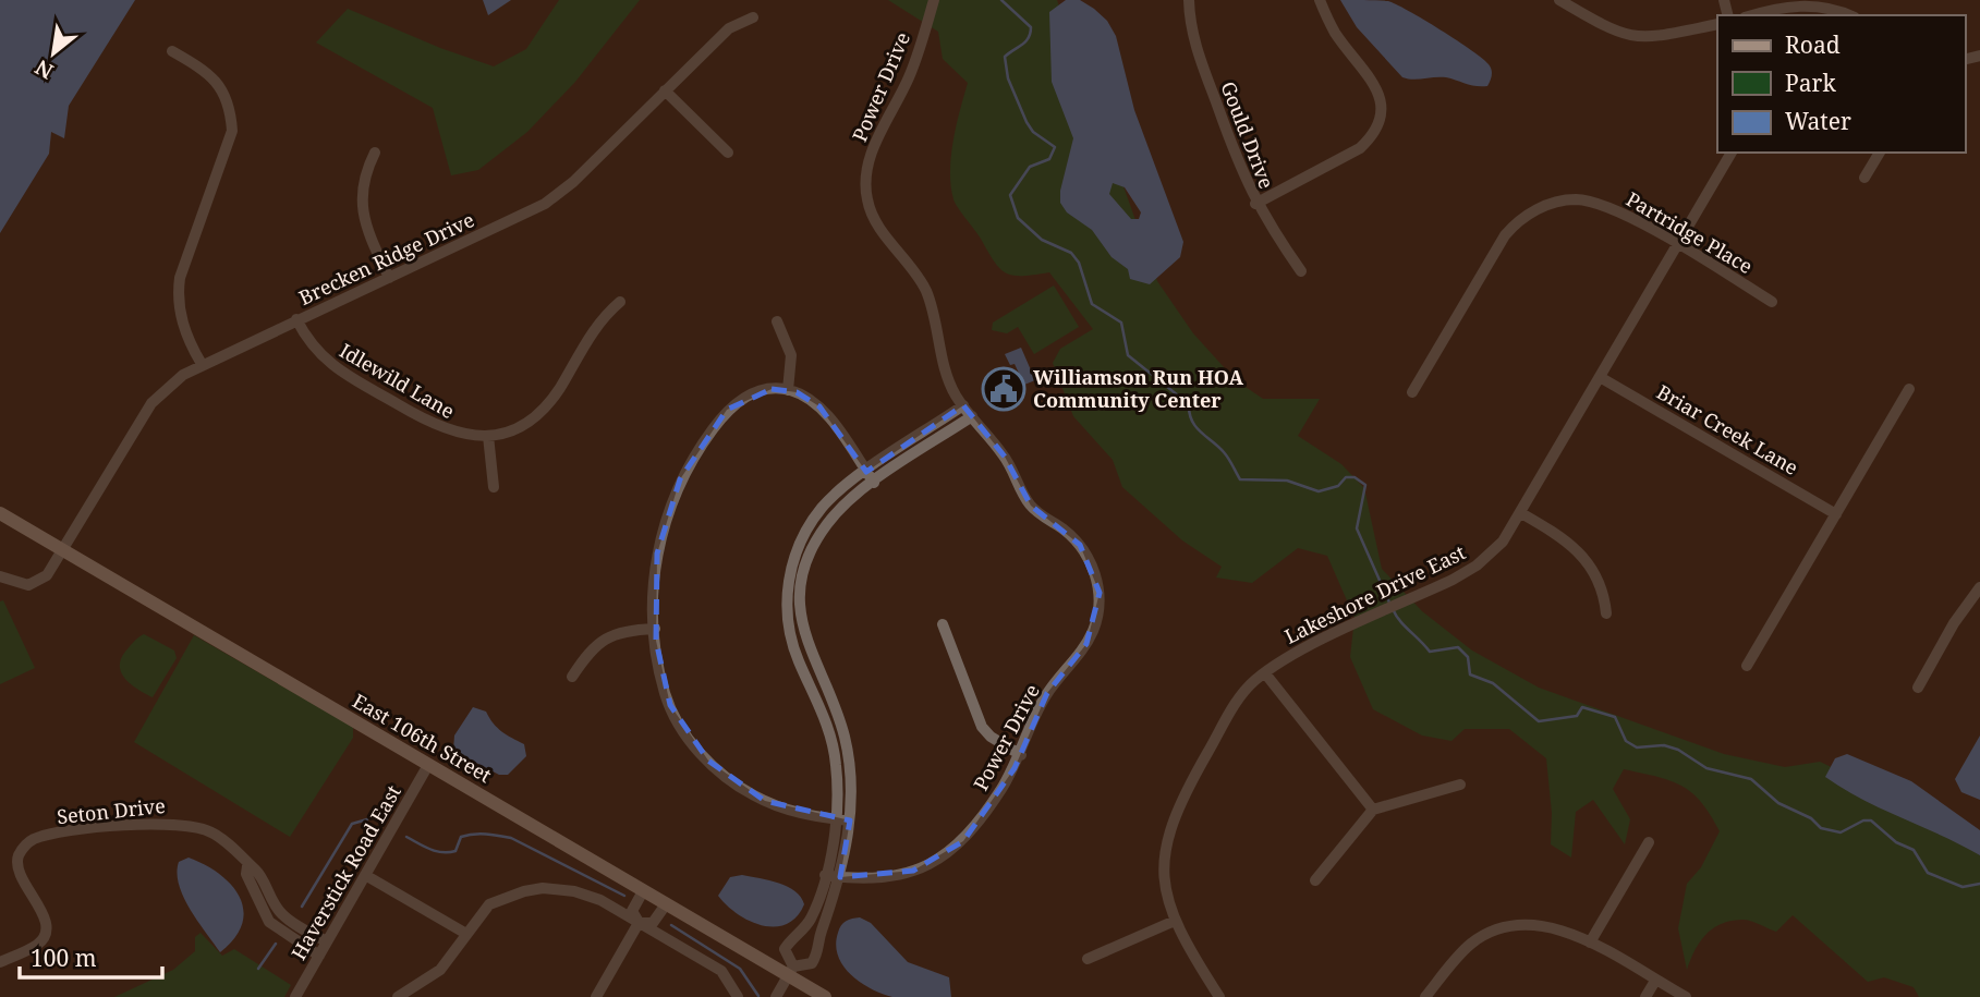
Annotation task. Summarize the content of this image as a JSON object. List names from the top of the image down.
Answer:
{
  "streets": {
    "street": [
      "Power Drive",
      "Gould Drive",
      "Partridge Place",
      "Brecken Ridge Drive",
      "Idlewild Lane",
      "Briar Creek Lane",
      "Lakeshore Drive East",
      "East 106th Street",
      "Seton Drive",
      "Haverstick Road East"
    ]
  },
  "crossings": [
    ["Partridge Place", "Lakeshore Drive East"],
    ["Brecken Ridge Drive", "Idlewild Lane"],
    ["Brecken Ridge Drive", "East 106th Street"],
    ["Briar Creek Lane", "Lakeshore Drive East"],
    ["East 106th Street", "Haverstick Road East"],
    ["Seton Drive", "Haverstick Road East"]
  ],
  "places": {
    "public building": ["Williamson Run HOA Community Center"]
  },
  "legend": ["Road", "Park", "Water"],
  "scale_bar": "100 m",
  "north": "bottom left"
}
